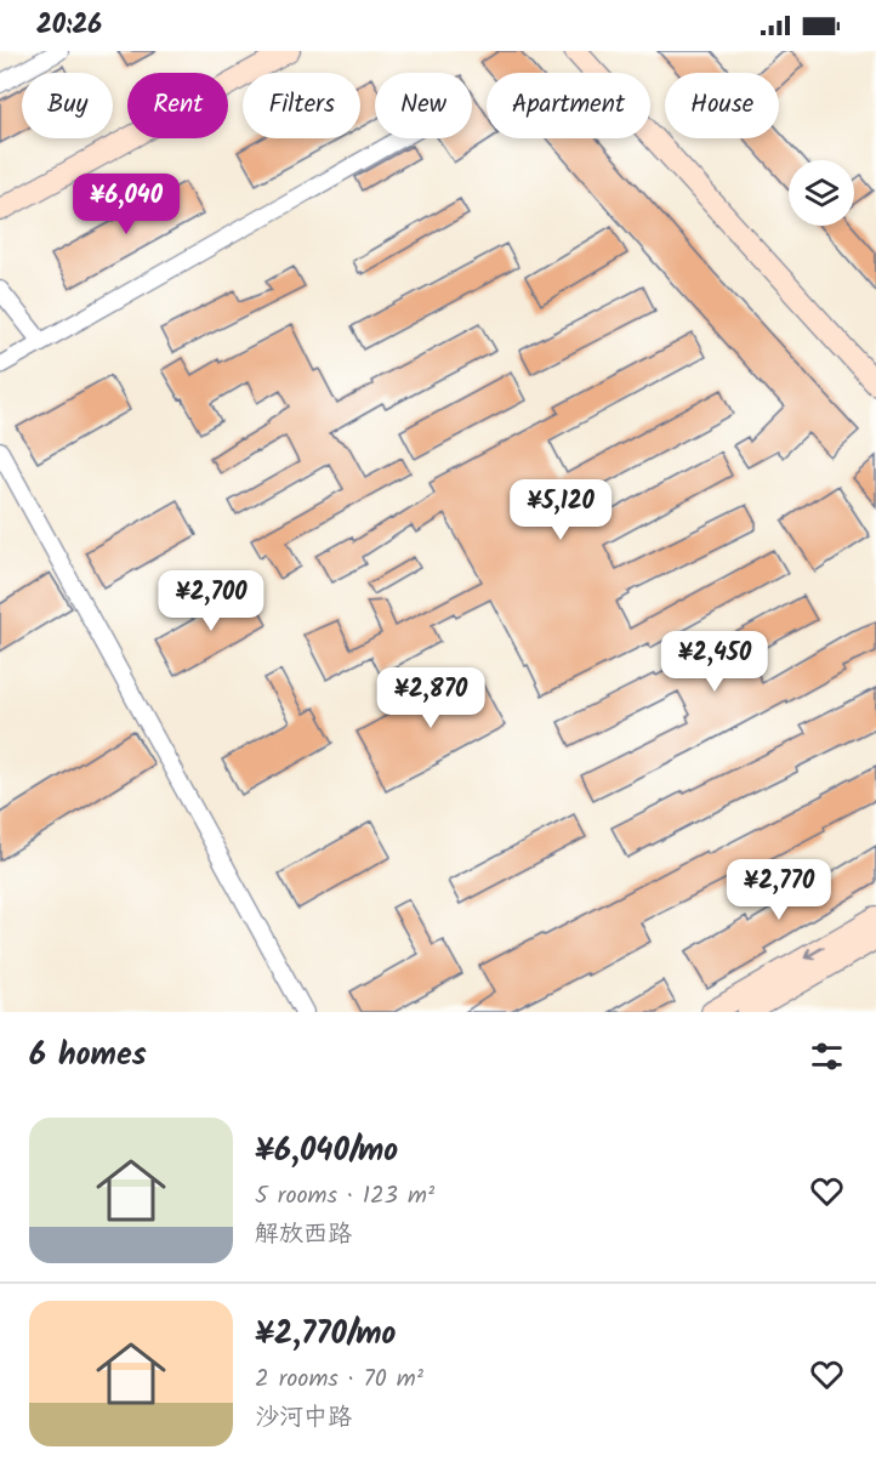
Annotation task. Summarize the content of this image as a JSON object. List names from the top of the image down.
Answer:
{
  "page": {
    "status": "20:26",
    "chip": [
      "Buy",
      "Rent",
      "Filters",
      "New",
      "Apartment",
      "House"
    ],
    "price": [
      "¥6,040",
      "¥5,120",
      "¥2,700",
      "¥2,450",
      "¥2,870",
      "¥2,770"
    ],
    "heading": "6 homes",
    "list": [
      {
        "name": "¥6,040/mo",
        "note": "5 rooms · 123 m² · 解放西路"
      },
      {
        "name": "¥2,770/mo",
        "note": "2 rooms · 70 m² · 沙河中路"
      }
    ]
  }
}
